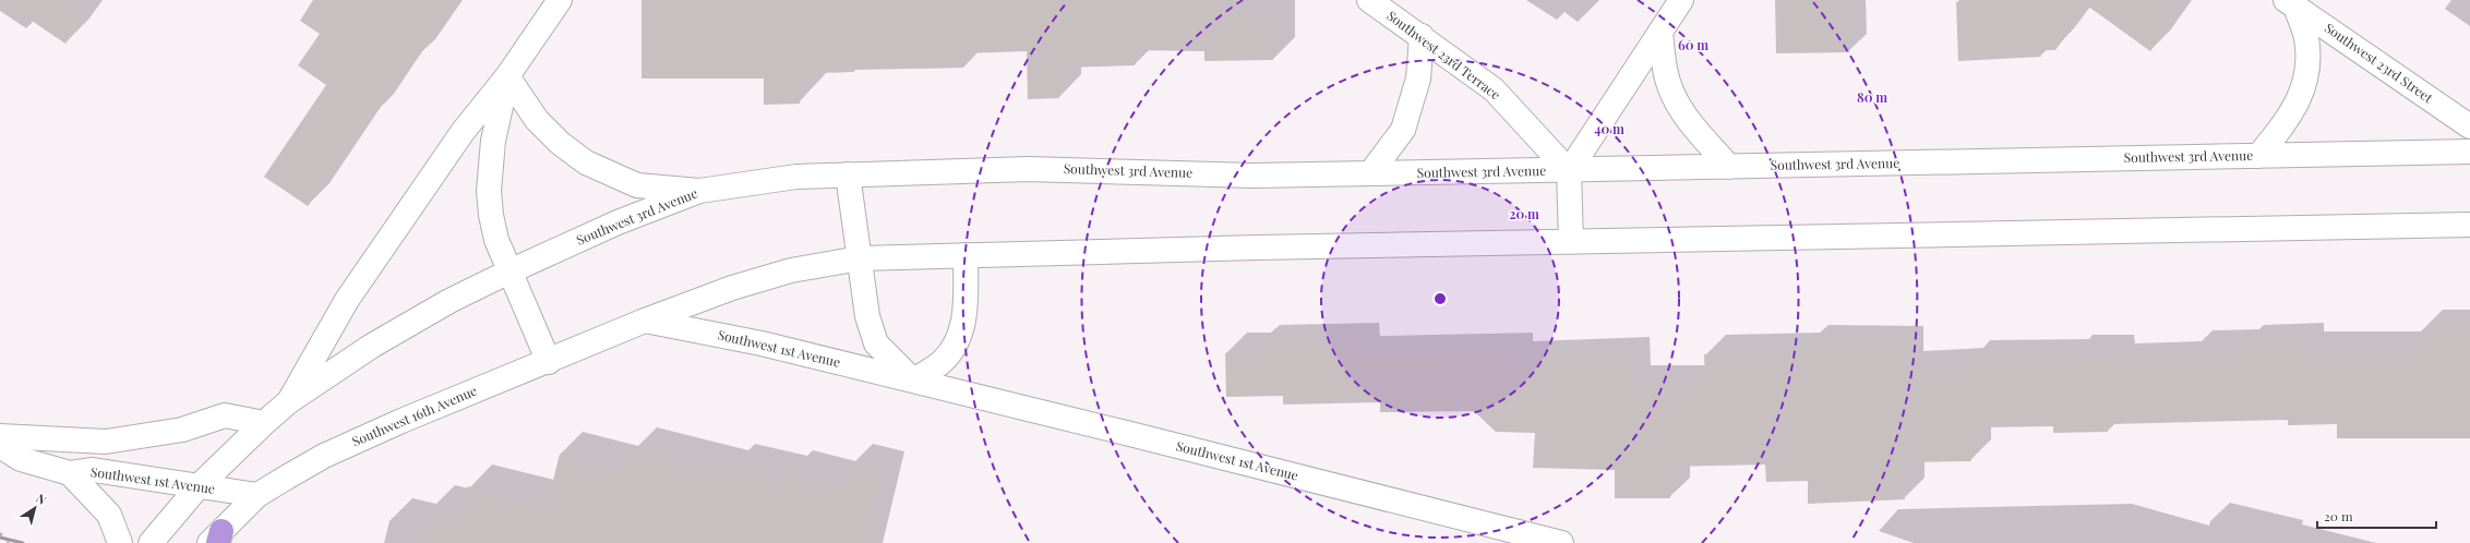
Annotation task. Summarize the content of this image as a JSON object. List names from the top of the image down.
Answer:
{
  "streets": {
    "main road": [
      "Southwest 23rd Terrace",
      "Southwest 23rd Street",
      "Southwest 3rd Avenue",
      "Southwest 1st Avenue",
      "Southwest 16th Avenue"
    ]
  },
  "crossings": [
    ["Southwest 23rd Terrace", "Southwest 3rd Avenue"],
    ["Southwest 1st Avenue", "Southwest 16th Avenue"]
  ],
  "scale_bar": "20 m",
  "north": "top right",
  "rings": [
    "60 m",
    "80 m",
    "40 m",
    "20 m"
  ]
}
